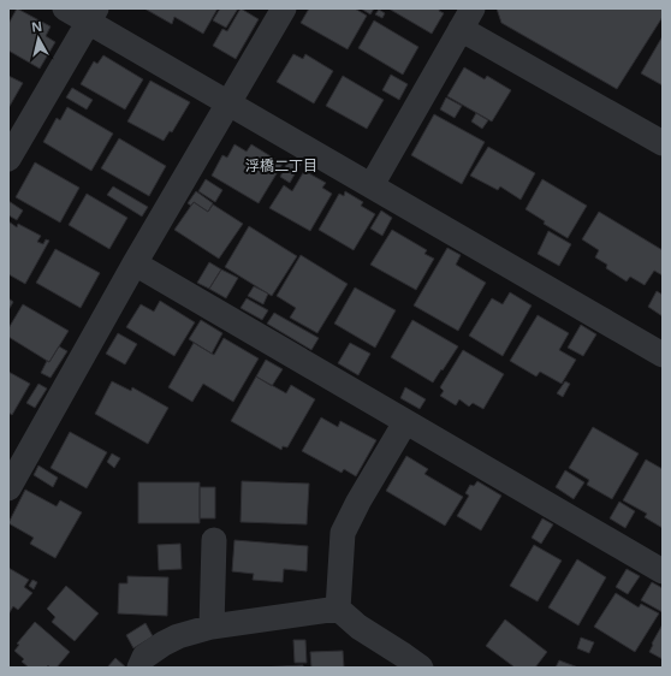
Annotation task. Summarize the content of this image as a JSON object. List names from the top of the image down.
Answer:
{
  "districts": ["浮橋二丁目"],
  "north": "top"
}
